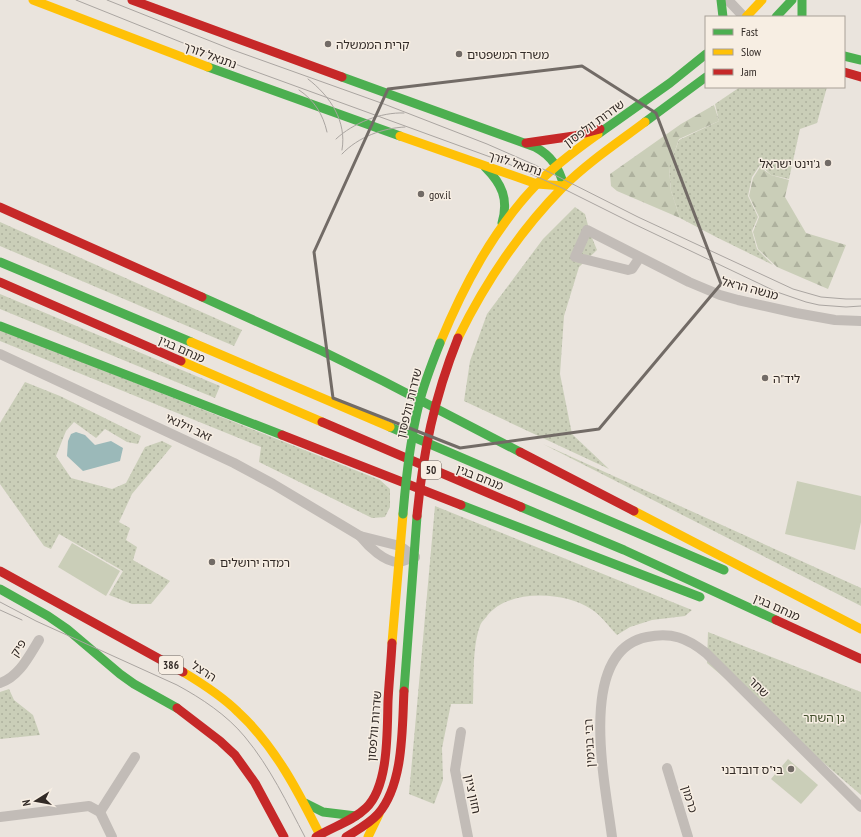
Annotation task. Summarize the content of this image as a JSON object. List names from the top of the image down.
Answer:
{
  "streets": {
    "main road": [
      "נתנאל לורך",
      "שדרות וולפסון",
      "מנחם בגין",
      "50",
      "386",
      "הרצל"
    ],
    "street": [
      "מנשה הראל",
      "זאב וילנאי",
      "פיק",
      "שחר",
      "רבי בנימין",
      "חזון ציון",
      "כרמון"
    ]
  },
  "crossings": [
    ["נתנאל לורך", "שדרות וולפסון"],
    ["שדרות וולפסון", "זאב וילנאי"],
    ["שדרות וולפסון", "הרצל"],
    ["שחר", "רבי בנימין"]
  ],
  "parks": ["גן השחר"],
  "places": [
    "קרית הממשלה",
    "משרד המשפטים",
    "ג'וינט ישראל",
    "gov.il",
    "ליד\"ה",
    "רמדה ירושלים",
    "בי\"ס דובדבני"
  ],
  "legend": ["Fast", "Slow", "Jam"],
  "north": "left"
}
